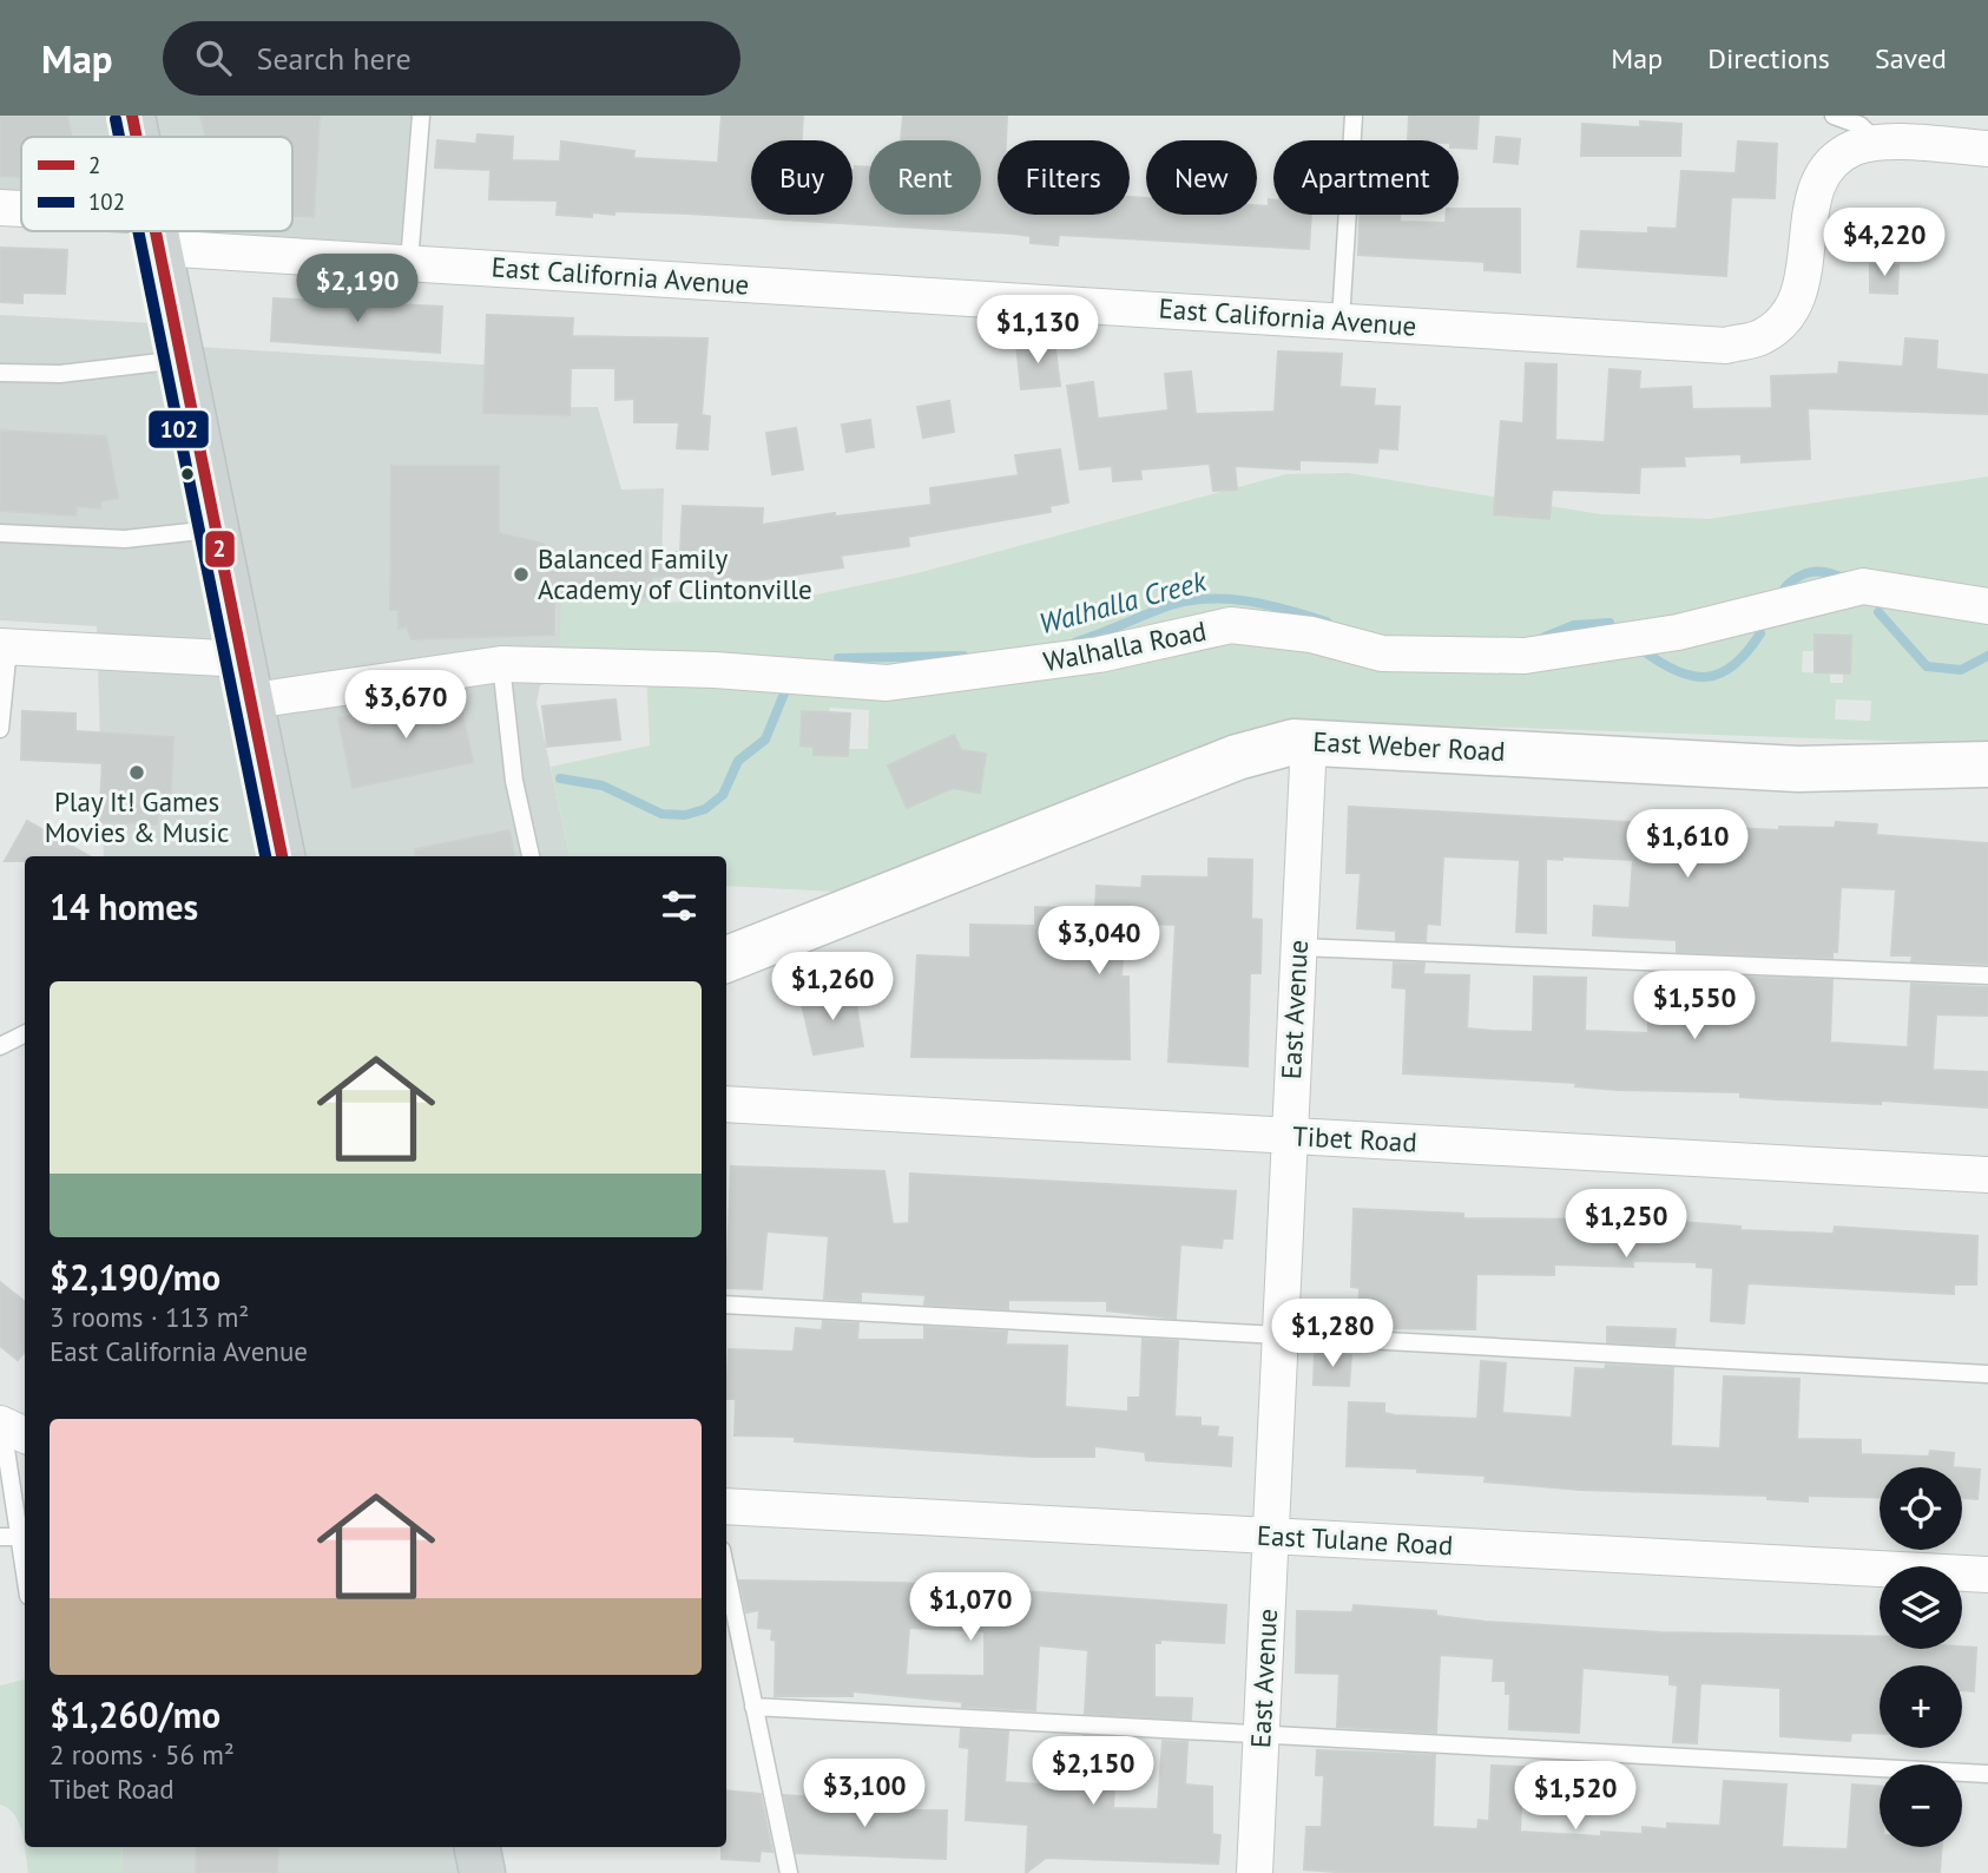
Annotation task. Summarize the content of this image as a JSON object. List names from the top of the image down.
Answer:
{
  "streets": {
    "street": [
      "East California Avenue",
      "Walhalla Road",
      "East Weber Road",
      "East Avenue",
      "Tibet Road",
      "East Tulane Road"
    ]
  },
  "crossings": [
    ["East Weber Road", "East Avenue"],
    ["East Avenue", "Tibet Road"],
    ["East Avenue", "East Tulane Road"]
  ],
  "water": ["Walhalla Creek"],
  "places": ["Balanced Family Academy of Clintonville", "Play It! Games Movies & Music"],
  "lines": ["transit line 2", "transit line 102"],
  "legend": ["2", "102"],
  "page": {
    "header": "Map",
    "search": "Search here",
    "nav": ["Map", "Directions", "Saved"],
    "chip": [
      "Buy",
      "Rent",
      "Filters",
      "New",
      "Apartment"
    ],
    "price": [
      "$4,220",
      "$2,190",
      "$1,130",
      "$3,670",
      "$1,610",
      "$3,040",
      "$1,260",
      "$1,550",
      "$1,250",
      "$1,280",
      "$1,070",
      "$2,150",
      "$3,100",
      "$1,520"
    ],
    "heading": "14 homes",
    "list": [
      {
        "name": "$2,190/mo",
        "note": "3 rooms · 113 m² · East California Avenue"
      },
      {
        "name": "$1,260/mo",
        "note": "2 rooms · 56 m² · Tibet Road"
      }
    ],
    "map_buttons": ["+", "−"]
  }
}
